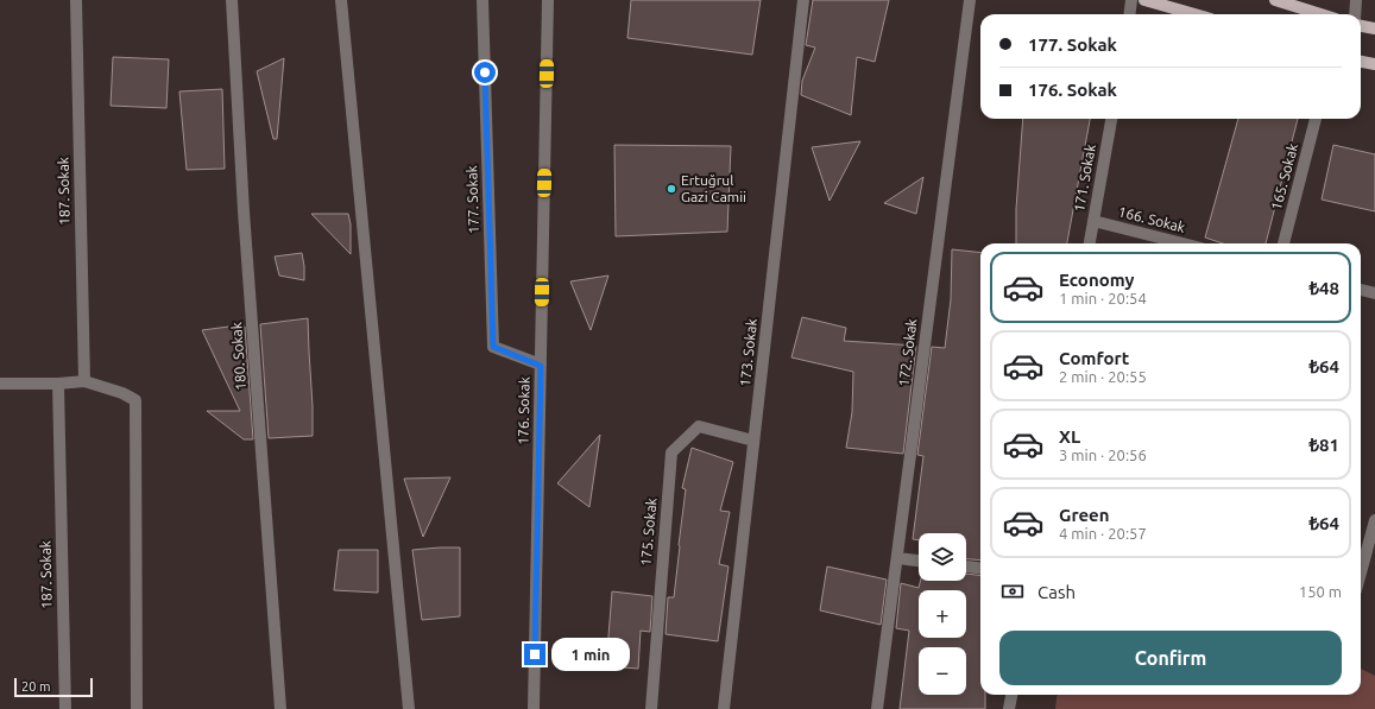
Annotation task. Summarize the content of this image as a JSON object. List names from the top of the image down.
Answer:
{
  "streets": {
    "street": [
      "165. Sokak",
      "171. Sokak",
      "187. Sokak",
      "177. Sokak",
      "166. Sokak",
      "173. Sokak",
      "172. Sokak",
      "180. Sokak",
      "176. Sokak",
      "175. Sokak"
    ]
  },
  "crossings": [
    ["171. Sokak", "166. Sokak"],
    ["177. Sokak", "176. Sokak"],
    ["173. Sokak", "175. Sokak"]
  ],
  "places": ["Ertuğrul Gazi Camii"],
  "scale_bar": "20 m",
  "page": {
    "banner": ["177. Sokak", "176. Sokak"],
    "list": [
      {
        "name": "Economy",
        "note": "1 min · 20:54",
        "value": "₺48"
      },
      {
        "name": "Comfort",
        "note": "2 min · 20:55",
        "value": "₺64"
      },
      {
        "name": "XL",
        "note": "3 min · 20:56",
        "value": "₺81"
      },
      {
        "name": "Green",
        "note": "4 min · 20:57",
        "value": "₺64"
      }
    ],
    "map_buttons": ["+", "−"],
    "pay": ["Cash", "150 m"],
    "buttons": "Confirm",
    "bubble": "1 min",
    "scale": "20 m"
  }
}
